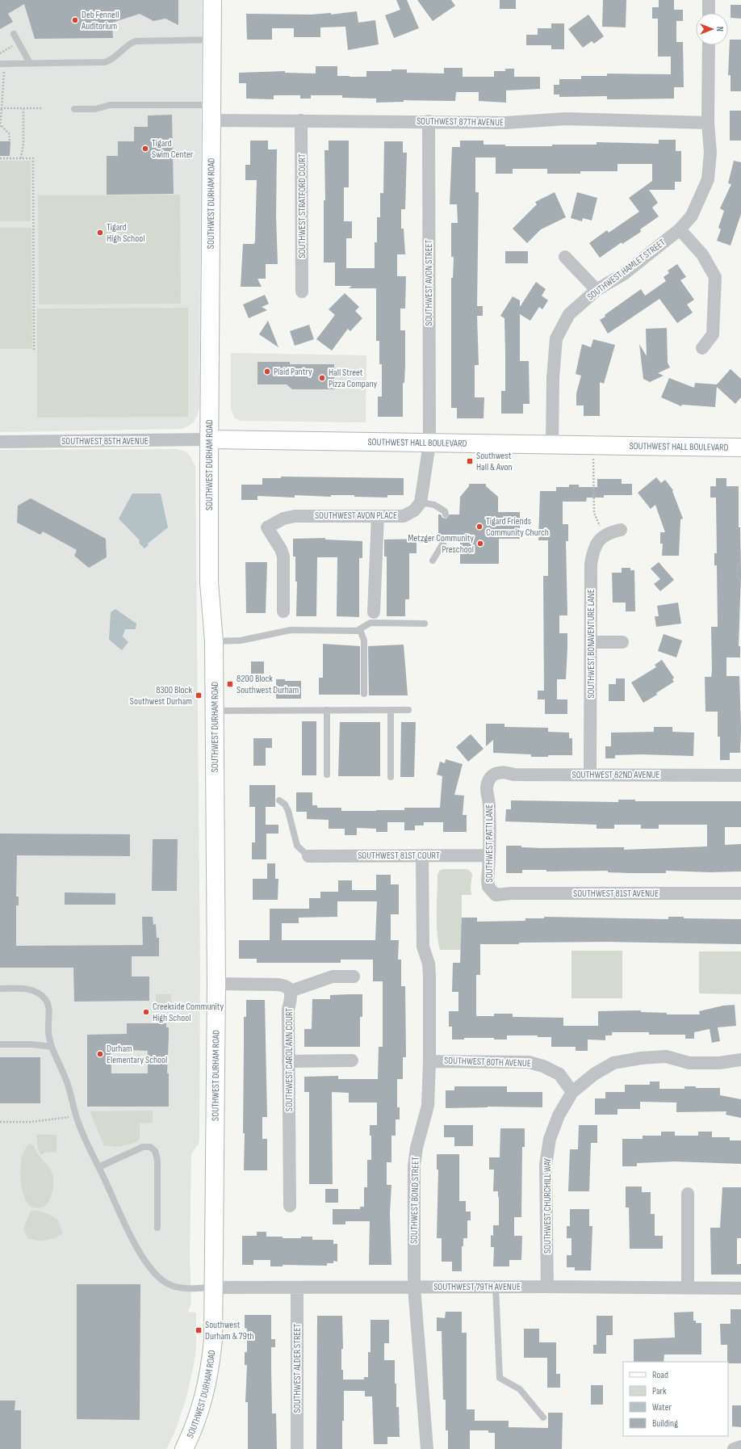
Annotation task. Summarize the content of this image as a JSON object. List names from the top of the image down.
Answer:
{
  "streets": {
    "main road": ["SOUTHWEST DURHAM ROAD", "SOUTHWEST HALL BOULEVARD"],
    "street": [
      "SOUTHWEST 87TH AVENUE",
      "SOUTHWEST STRATFORD COURT",
      "SOUTHWEST HAMLET STREET",
      "SOUTHWEST AVON STREET",
      "SOUTHWEST 85TH AVENUE",
      "SOUTHWEST AVON PLACE",
      "SOUTHWEST BONAVENTURE LANE",
      "SOUTHWEST 82ND AVENUE",
      "SOUTHWEST PATTI LANE",
      "SOUTHWEST 81ST COURT",
      "SOUTHWEST 81ST AVENUE",
      "SOUTHWEST CAROL ANN COURT",
      "SOUTHWEST 80TH AVENUE",
      "SOUTHWEST BOND STREET",
      "SOUTHWEST CHURCHILL WAY",
      "SOUTHWEST 79TH AVENUE",
      "SOUTHWEST ALDER STREET"
    ]
  },
  "crossings": [
    ["SOUTHWEST 87TH AVENUE", "SOUTHWEST DURHAM ROAD"],
    ["SOUTHWEST 87TH AVENUE", "SOUTHWEST STRATFORD COURT"],
    ["SOUTHWEST 87TH AVENUE", "SOUTHWEST HAMLET STREET"],
    ["SOUTHWEST 87TH AVENUE", "SOUTHWEST AVON STREET"],
    ["SOUTHWEST DURHAM ROAD", "SOUTHWEST 85TH AVENUE"],
    ["SOUTHWEST DURHAM ROAD", "SOUTHWEST HALL BOULEVARD"],
    ["SOUTHWEST DURHAM ROAD", "SOUTHWEST 79TH AVENUE"],
    ["SOUTHWEST HAMLET STREET", "SOUTHWEST HALL BOULEVARD"],
    ["SOUTHWEST AVON STREET", "SOUTHWEST HALL BOULEVARD"],
    ["SOUTHWEST 85TH AVENUE", "SOUTHWEST HALL BOULEVARD"],
    ["SOUTHWEST BONAVENTURE LANE", "SOUTHWEST 82ND AVENUE"],
    ["SOUTHWEST 82ND AVENUE", "SOUTHWEST PATTI LANE"],
    ["SOUTHWEST PATTI LANE", "SOUTHWEST 81ST COURT"],
    ["SOUTHWEST PATTI LANE", "SOUTHWEST 81ST AVENUE"],
    ["SOUTHWEST 81ST COURT", "SOUTHWEST BOND STREET"],
    ["SOUTHWEST 80TH AVENUE", "SOUTHWEST BOND STREET"],
    ["SOUTHWEST 80TH AVENUE", "SOUTHWEST CHURCHILL WAY"],
    ["SOUTHWEST BOND STREET", "SOUTHWEST 79TH AVENUE"],
    ["SOUTHWEST CHURCHILL WAY", "SOUTHWEST 79TH AVENUE"],
    ["SOUTHWEST 79TH AVENUE", "SOUTHWEST ALDER STREET"]
  ],
  "places": {
    "other": [
      "Deb Fennell Auditorium",
      "Tigard Swim Center",
      "Tigard High School",
      "Plaid Pantry",
      "Hall Street Pizza Company",
      "Tigard Friends Community Church",
      "Metzger Community Preschool",
      "Creekside Community High School",
      "Durham Elementary School"
    ],
    "transit": [
      "Southwest Hall & Avon",
      "8200 Block Southwest Durham",
      "8300 Block Southwest Durham",
      "Southwest Durham & 79th"
    ]
  },
  "legend": [
    "Road",
    "Park",
    "Water",
    "Building"
  ],
  "north": "right"
}
